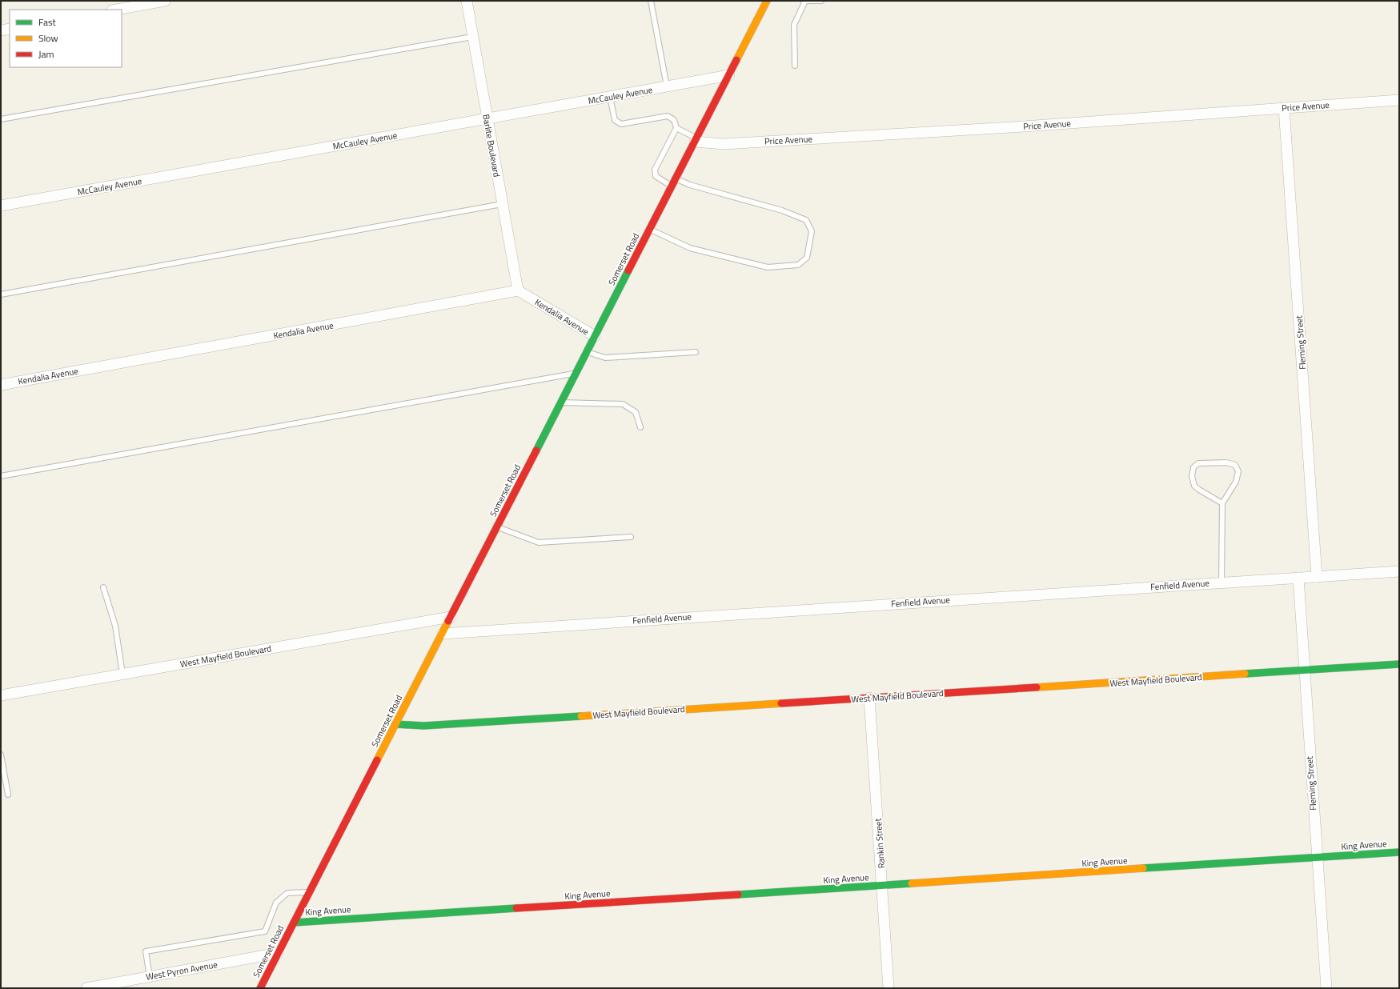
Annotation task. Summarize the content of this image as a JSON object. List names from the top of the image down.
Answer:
{
  "streets": {
    "street": [
      "McCauley Avenue",
      "Price Avenue",
      "Barlite Boulevard",
      "Somerset Road",
      "Kendalia Avenue",
      "Fleming Street",
      "Fenfield Avenue",
      "West Mayfield Boulevard",
      "Rankin Street",
      "King Avenue",
      "West Pyron Avenue"
    ]
  },
  "crossings": [
    ["McCauley Avenue", "Barlite Boulevard"],
    ["McCauley Avenue", "Somerset Road"],
    ["Price Avenue", "Somerset Road"],
    ["Price Avenue", "Fleming Street"],
    ["Barlite Boulevard", "Kendalia Avenue"],
    ["Somerset Road", "Kendalia Avenue"],
    ["Somerset Road", "Fenfield Avenue"],
    ["Somerset Road", "West Mayfield Boulevard"],
    ["Somerset Road", "King Avenue"],
    ["Somerset Road", "West Pyron Avenue"],
    ["Fleming Street", "Fenfield Avenue"],
    ["Fleming Street", "West Mayfield Boulevard"],
    ["Fleming Street", "King Avenue"],
    ["West Mayfield Boulevard", "Rankin Street"],
    ["Rankin Street", "King Avenue"]
  ],
  "legend": ["Fast", "Slow", "Jam"]
}
